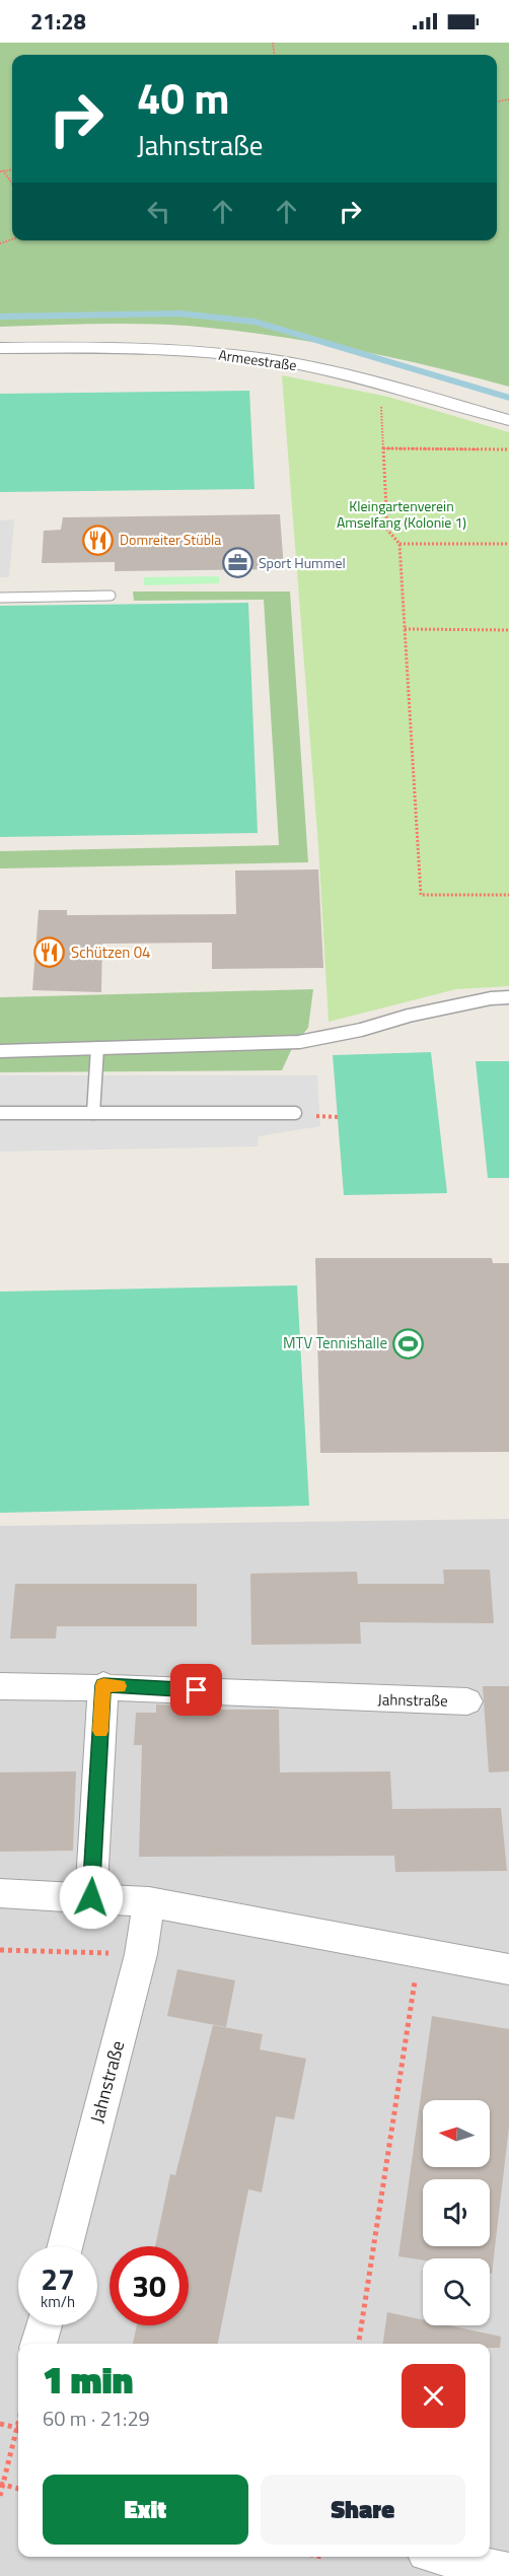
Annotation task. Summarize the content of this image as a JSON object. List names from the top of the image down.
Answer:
{
  "streets": {
    "street": ["Armeestraße", "Jahnstraße"]
  },
  "parks": ["Kleingartenverein Amselfang (Kolonie 1)"],
  "places": {
    "restaurant": ["Domreiter Stübla", "Schützen 04"],
    "office": ["Sport Hummel"],
    "sports": ["MTV Tennishalle"]
  },
  "north": "left",
  "page": {
    "status": "21:28",
    "turn": ["40 m", "Jahnstraße"],
    "speed": "27 km/h",
    "limit": "30",
    "heading": ["1 min", "60 m · 21:29"],
    "buttons": ["Exit", "Share"]
  }
}
